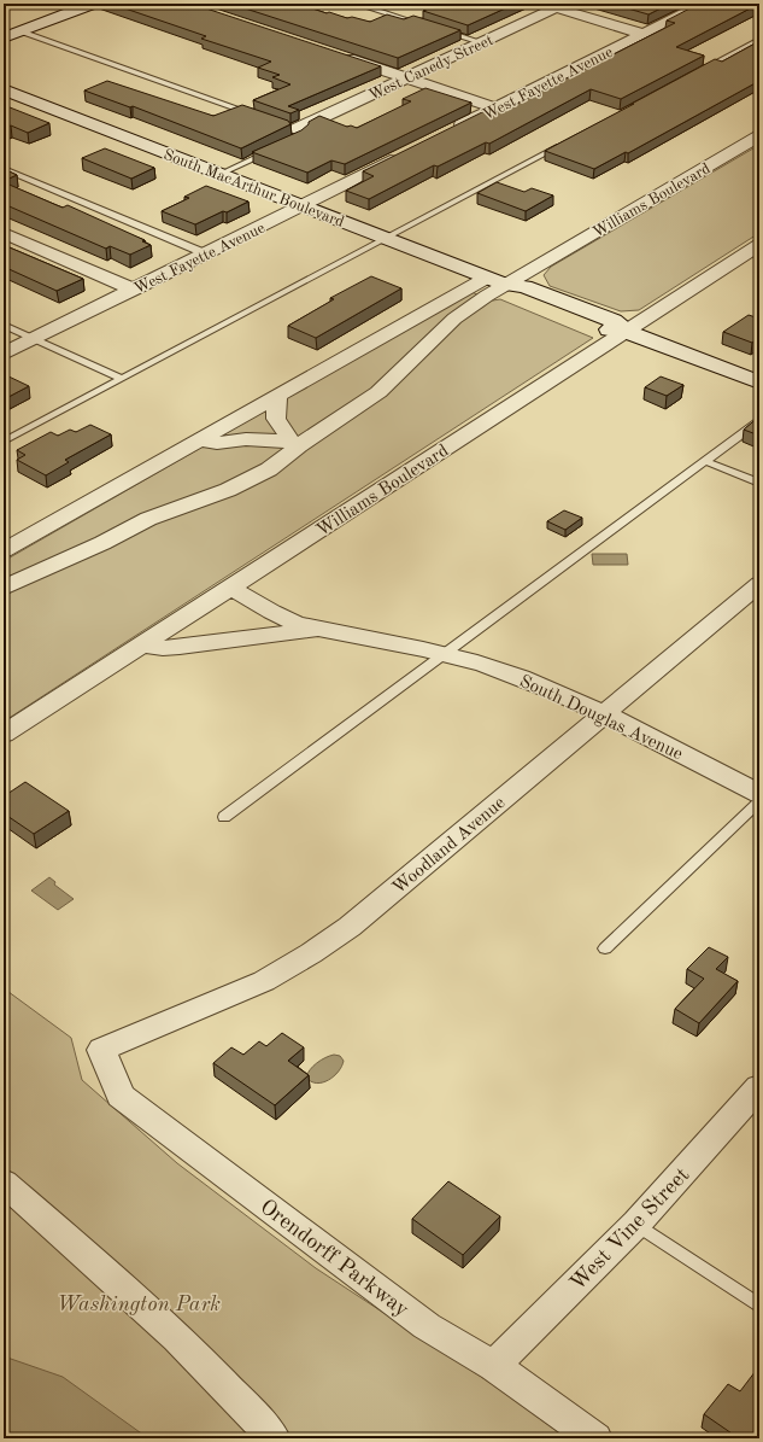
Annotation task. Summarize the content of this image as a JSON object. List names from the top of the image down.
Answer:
{
  "streets": {
    "main road": ["South MacArthur Boulevard"],
    "street": [
      "West Canedy Street",
      "West Fayette Avenue",
      "Williams Boulevard",
      "South Douglas Avenue",
      "Woodland Avenue",
      "West Vine Street",
      "Orendorff Parkway"
    ]
  },
  "crossings": [
    ["West Fayette Avenue", "South MacArthur Boulevard"],
    ["South MacArthur Boulevard", "Williams Boulevard"],
    ["Williams Boulevard", "South Douglas Avenue"],
    ["South Douglas Avenue", "Woodland Avenue"],
    ["Woodland Avenue", "Orendorff Parkway"],
    ["West Vine Street", "Orendorff Parkway"]
  ],
  "parks": ["Washington Park"]
}
